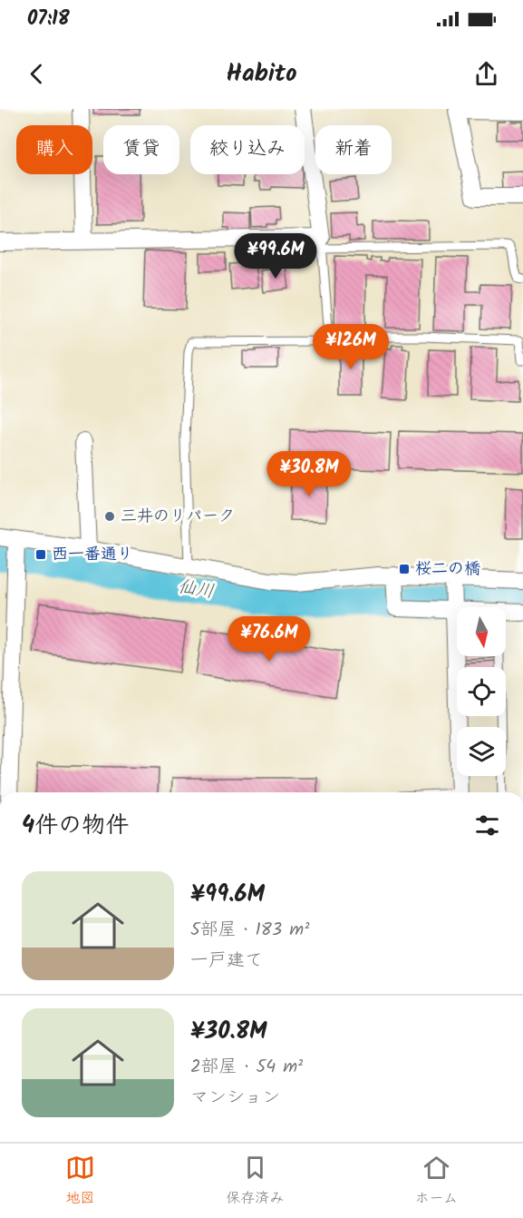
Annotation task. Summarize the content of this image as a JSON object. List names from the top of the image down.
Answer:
{
  "water": ["仙川"],
  "places": {
    "other": ["三井のリパーク"],
    "transit": ["西一番通り", "桜二の橋"]
  },
  "north": "bottom",
  "page": {
    "status": "07:18",
    "header": "Habito",
    "chip": [
      "購入",
      "賃貸",
      "絞り込み",
      "新着"
    ],
    "price": [
      "¥99.6M",
      "¥126M",
      "¥30.8M",
      "¥76.6M"
    ],
    "heading": "4件の物件",
    "list": [
      {
        "name": "¥99.6M",
        "note": "5部屋 · 183 m² · 一戸建て"
      },
      {
        "name": "¥30.8M",
        "note": "2部屋 · 54 m² · マンション"
      }
    ],
    "tabs": ["地図", "保存済み", "ホーム"]
  }
}
